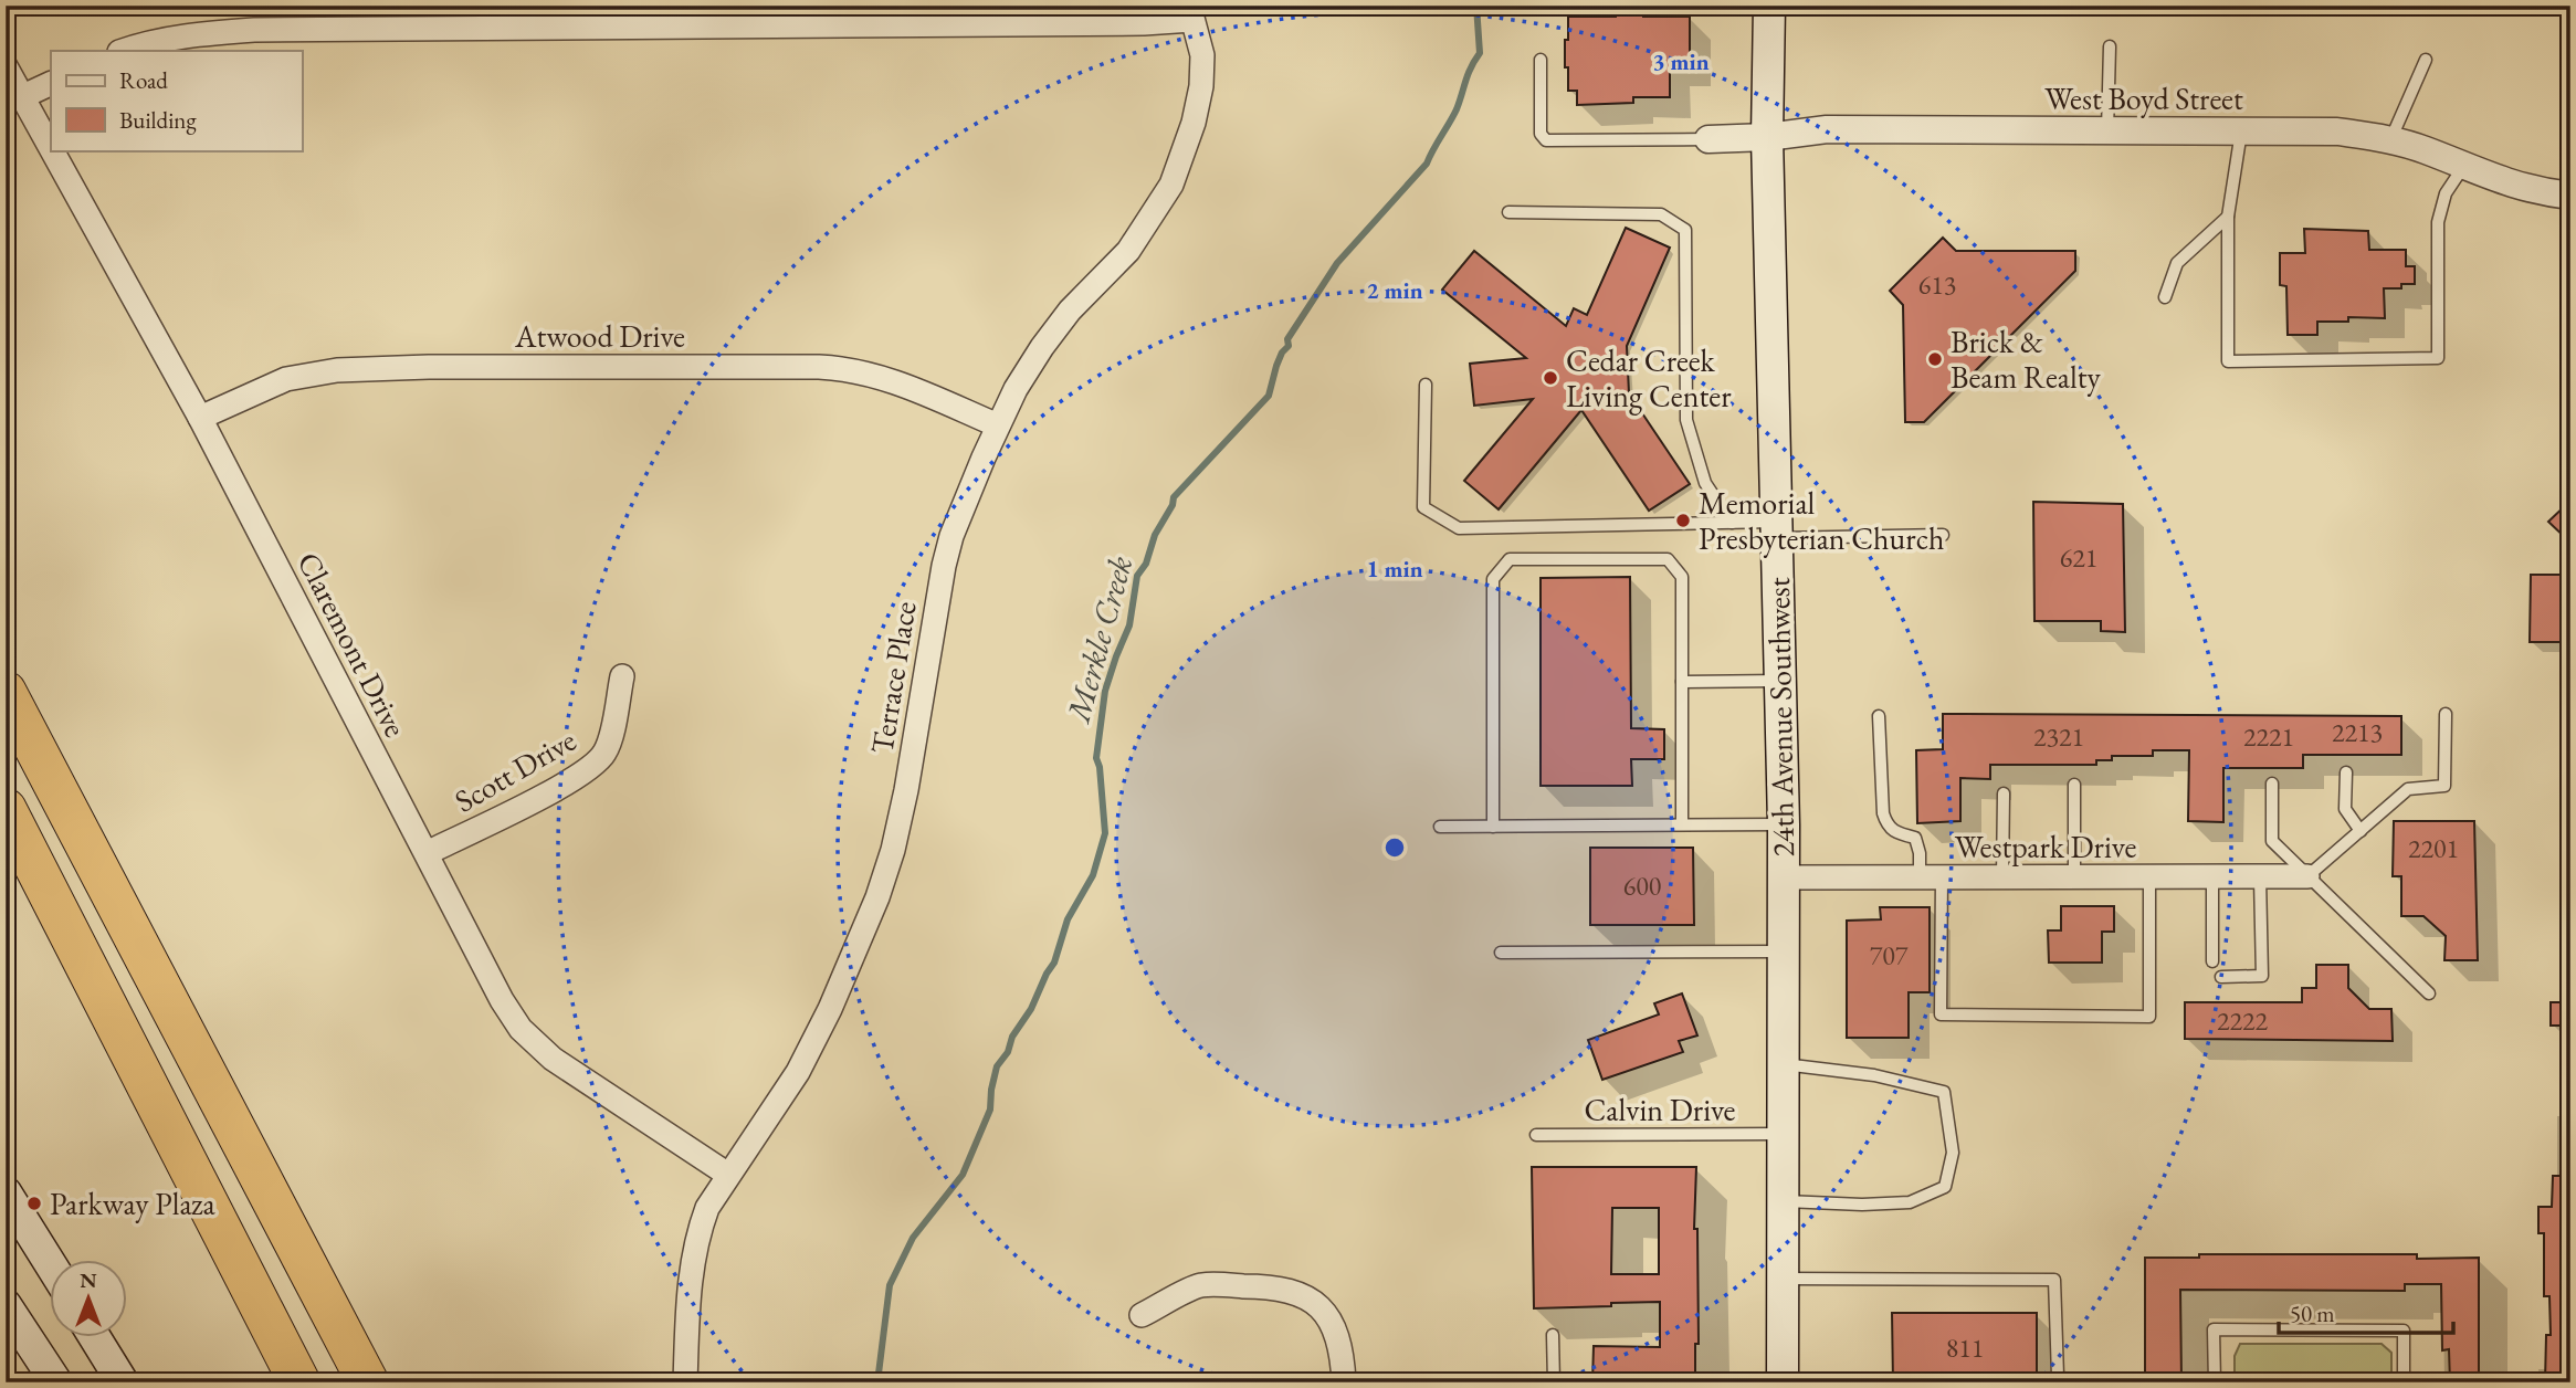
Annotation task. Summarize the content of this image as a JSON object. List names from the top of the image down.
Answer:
{
  "streets": {
    "main road": ["24th Avenue Southwest"],
    "street": [
      "West Boyd Street",
      "Atwood Drive",
      "Claremont Drive",
      "Terrace Place",
      "Scott Drive",
      "Westpark Drive"
    ],
    "lane": ["Calvin Drive"]
  },
  "crossings": [
    ["West Boyd Street", "24th Avenue Southwest"],
    ["Atwood Drive", "Claremont Drive"],
    ["Atwood Drive", "Terrace Place"],
    ["Claremont Drive", "Terrace Place"],
    ["Claremont Drive", "Scott Drive"],
    ["24th Avenue Southwest", "Westpark Drive"],
    ["24th Avenue Southwest", "Calvin Drive"]
  ],
  "water": ["Merkle Creek"],
  "places": [
    "Brick & Beam Realty",
    "Cedar Creek Living Center",
    "Memorial Presbyterian Church",
    "Parkway Plaza"
  ],
  "house_numbers": [
    "613",
    "621",
    "2213",
    "2321",
    "2221",
    "2201",
    "600",
    "707",
    "2222",
    "811"
  ],
  "legend": ["Road", "Building"],
  "scale_bar": "50 m",
  "north": "top",
  "rings": ["3 min", "2 min", "1 min"]
}
